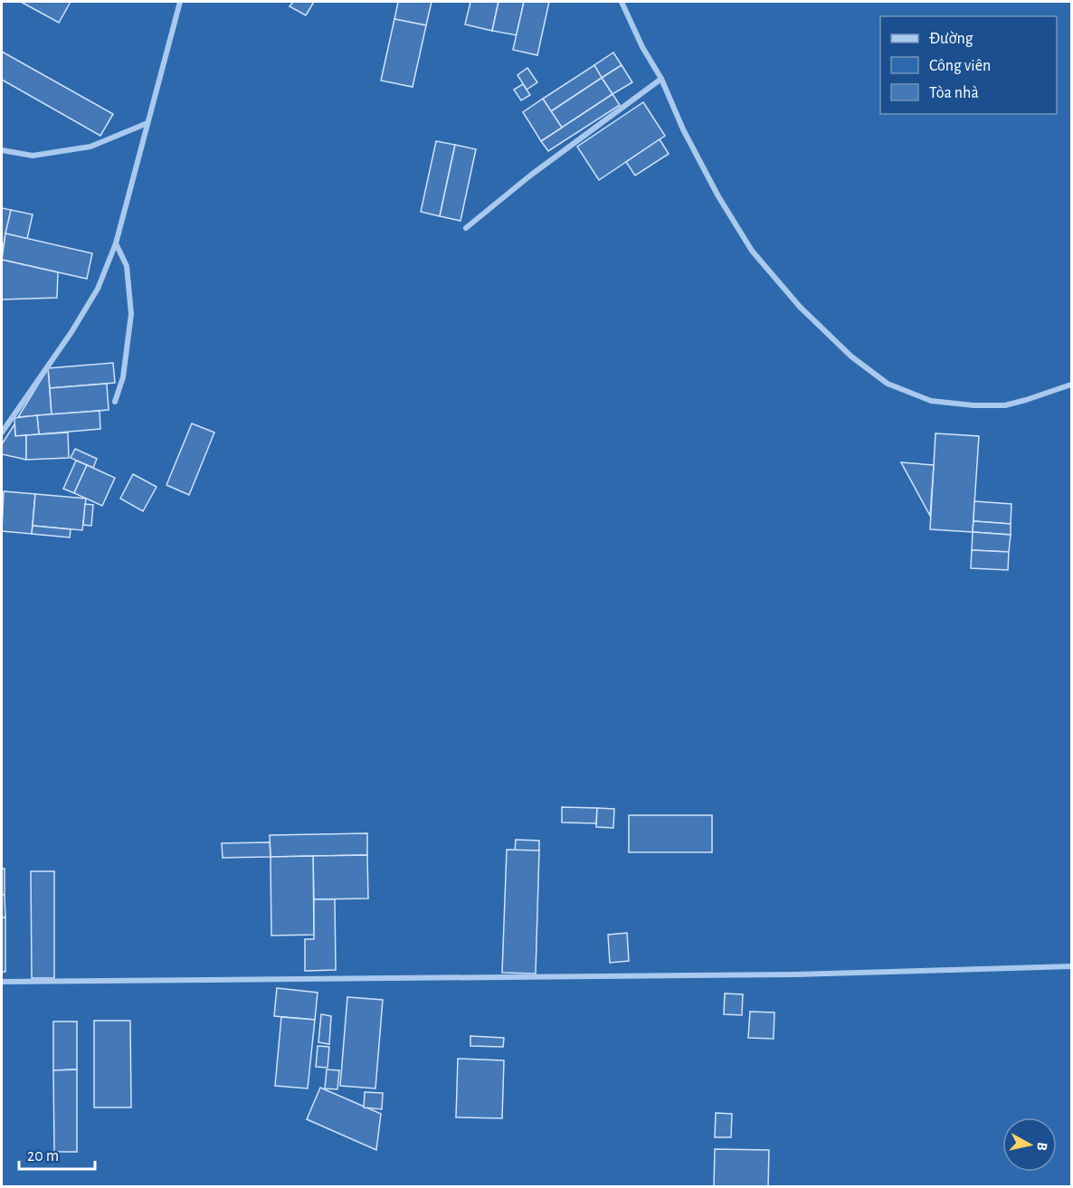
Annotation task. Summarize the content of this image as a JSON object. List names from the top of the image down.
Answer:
{
  "legend": ["Đường", "Công viên", "Tòa nhà"],
  "scale_bar": "20 m",
  "north": "right"
}
